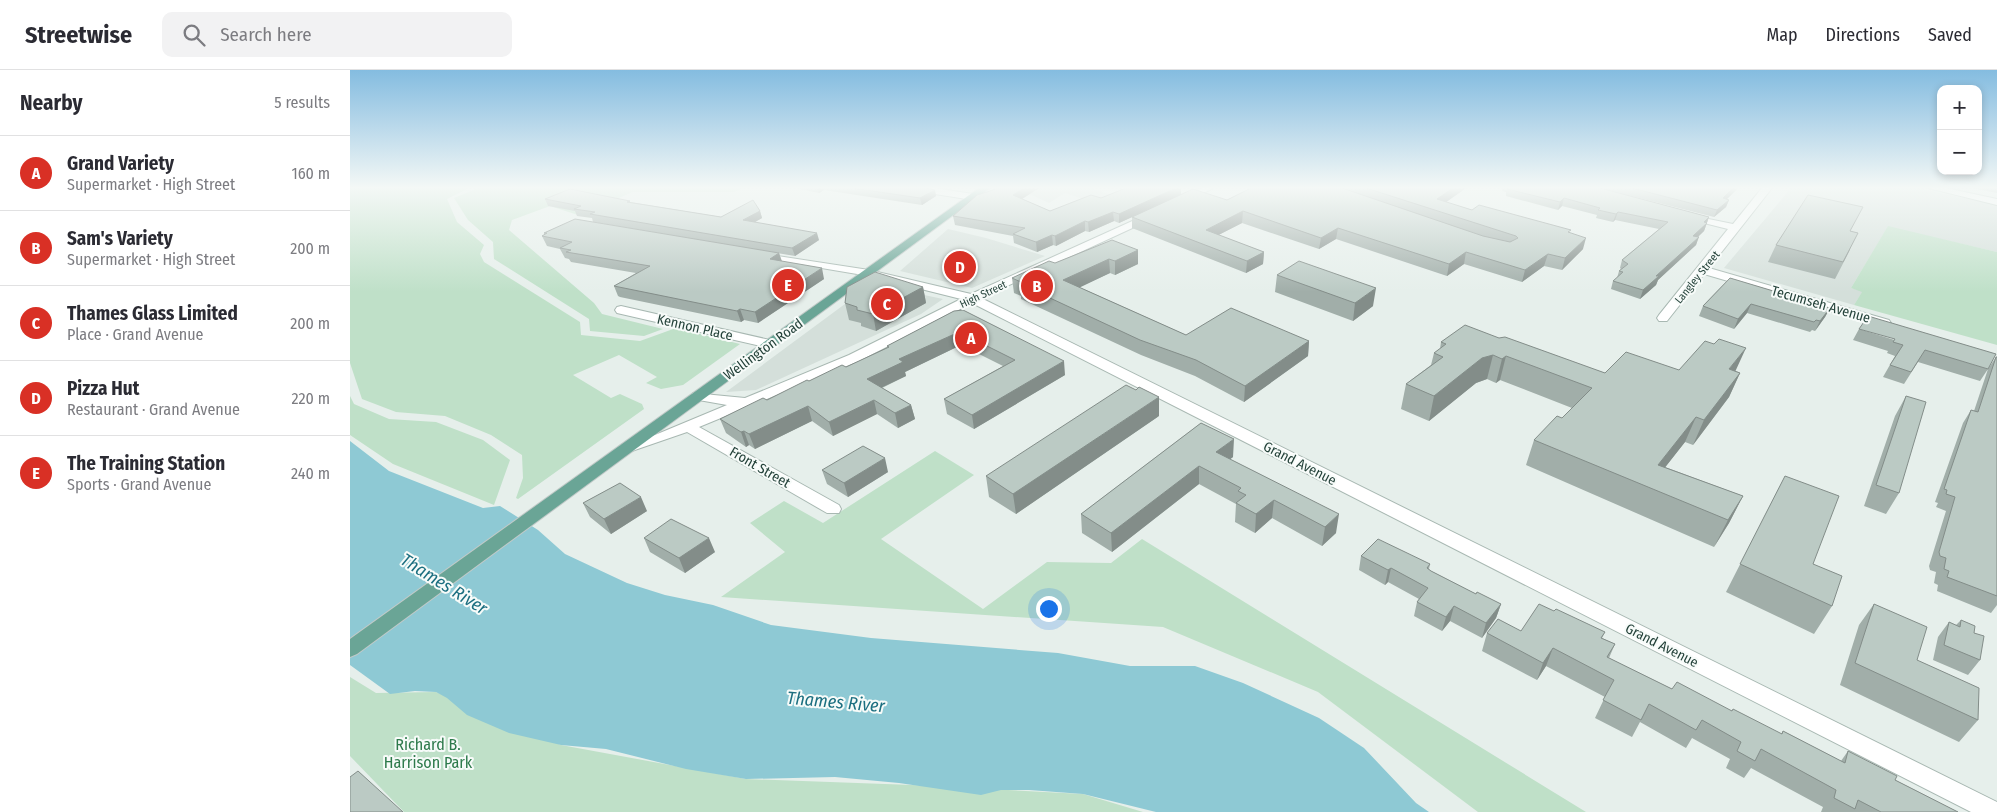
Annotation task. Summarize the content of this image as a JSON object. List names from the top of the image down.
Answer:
{
  "streets": {
    "main road": ["Wellington Road"],
    "street": [
      "Langley Street",
      "High Street",
      "Tecumseh Avenue",
      "Kennon Place",
      "Grand Avenue",
      "Front Street"
    ]
  },
  "crossings": [
    ["Langley Street", "Tecumseh Avenue"],
    ["High Street", "Wellington Road"],
    ["High Street", "Grand Avenue"],
    ["High Street", "Front Street"],
    ["Kennon Place", "Wellington Road"],
    ["Wellington Road", "Grand Avenue"]
  ],
  "water": ["Thames River"],
  "parks": ["Richard B. Harrison Park"],
  "page": {
    "header": "Streetwise",
    "search": "Search here",
    "nav": ["Map", "Directions", "Saved"],
    "heading": ["Nearby", "5 results"],
    "map_buttons": ["+", "−"],
    "list": [
      {
        "mark": "A",
        "name": "Grand Variety",
        "note": "Supermarket · High Street",
        "value": "160 m"
      },
      {
        "mark": "B",
        "name": "Sam's Variety",
        "note": "Supermarket · High Street",
        "value": "200 m"
      },
      {
        "mark": "C",
        "name": "Thames Glass Limited",
        "note": "Place · Grand Avenue",
        "value": "200 m"
      },
      {
        "mark": "D",
        "name": "Pizza Hut",
        "note": "Restaurant · Grand Avenue",
        "value": "220 m"
      },
      {
        "mark": "E",
        "name": "The Training Station",
        "note": "Sports · Grand Avenue",
        "value": "240 m"
      }
    ],
    "pins": [
      "D",
      "E",
      "B",
      "C",
      "A"
    ]
  }
}
